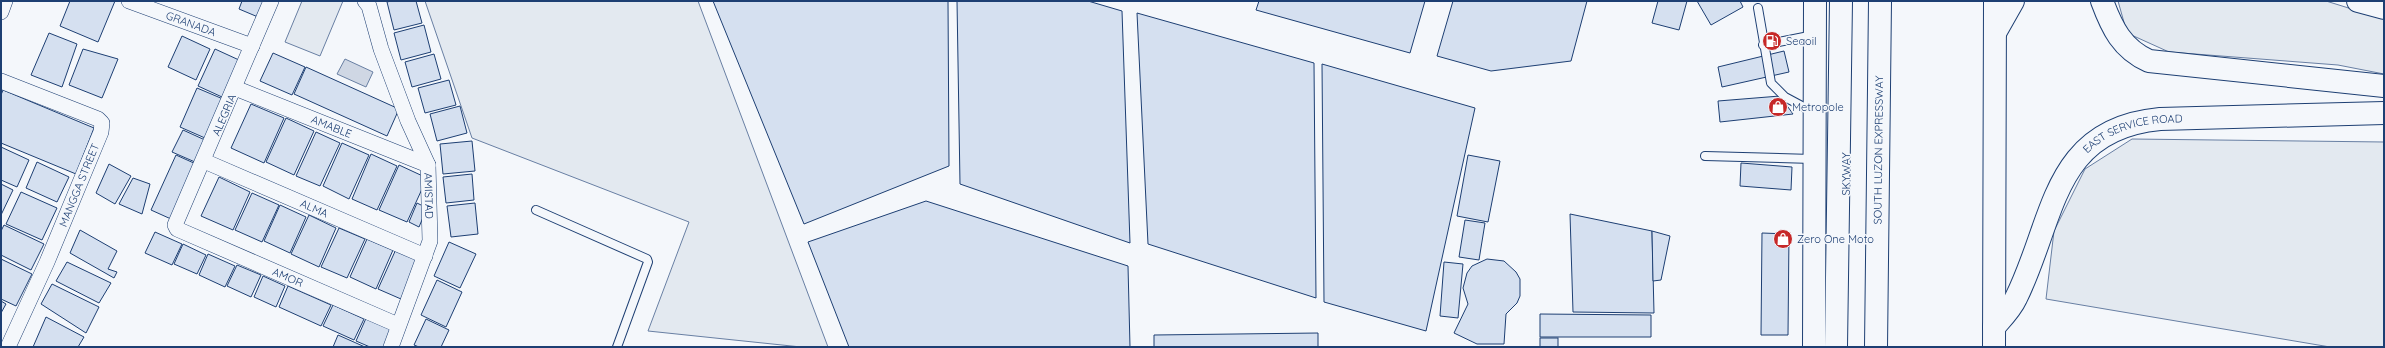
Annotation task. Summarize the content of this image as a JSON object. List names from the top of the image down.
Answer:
{
  "streets": {
    "main road": ["EAST SERVICE ROAD", "SOUTH LUZON EXPRESSWAY", "SKYWAY"],
    "street": [
      "GRANADA",
      "ALEGRIA",
      "AMABLE",
      "MANGGA STREET",
      "AMISTAD",
      "ALMA",
      "AMOR"
    ]
  },
  "crossings": [
    ["GRANADA", "ALEGRIA"],
    ["ALEGRIA", "AMABLE"],
    ["ALEGRIA", "ALMA"],
    ["ALEGRIA", "AMOR"],
    ["AMABLE", "AMISTAD"],
    ["AMISTAD", "ALMA"],
    ["AMISTAD", "AMOR"]
  ],
  "places": {
    "fuel station": ["Seaoil"],
    "shop": ["Metropole", "Zero One Moto"]
  }
}
